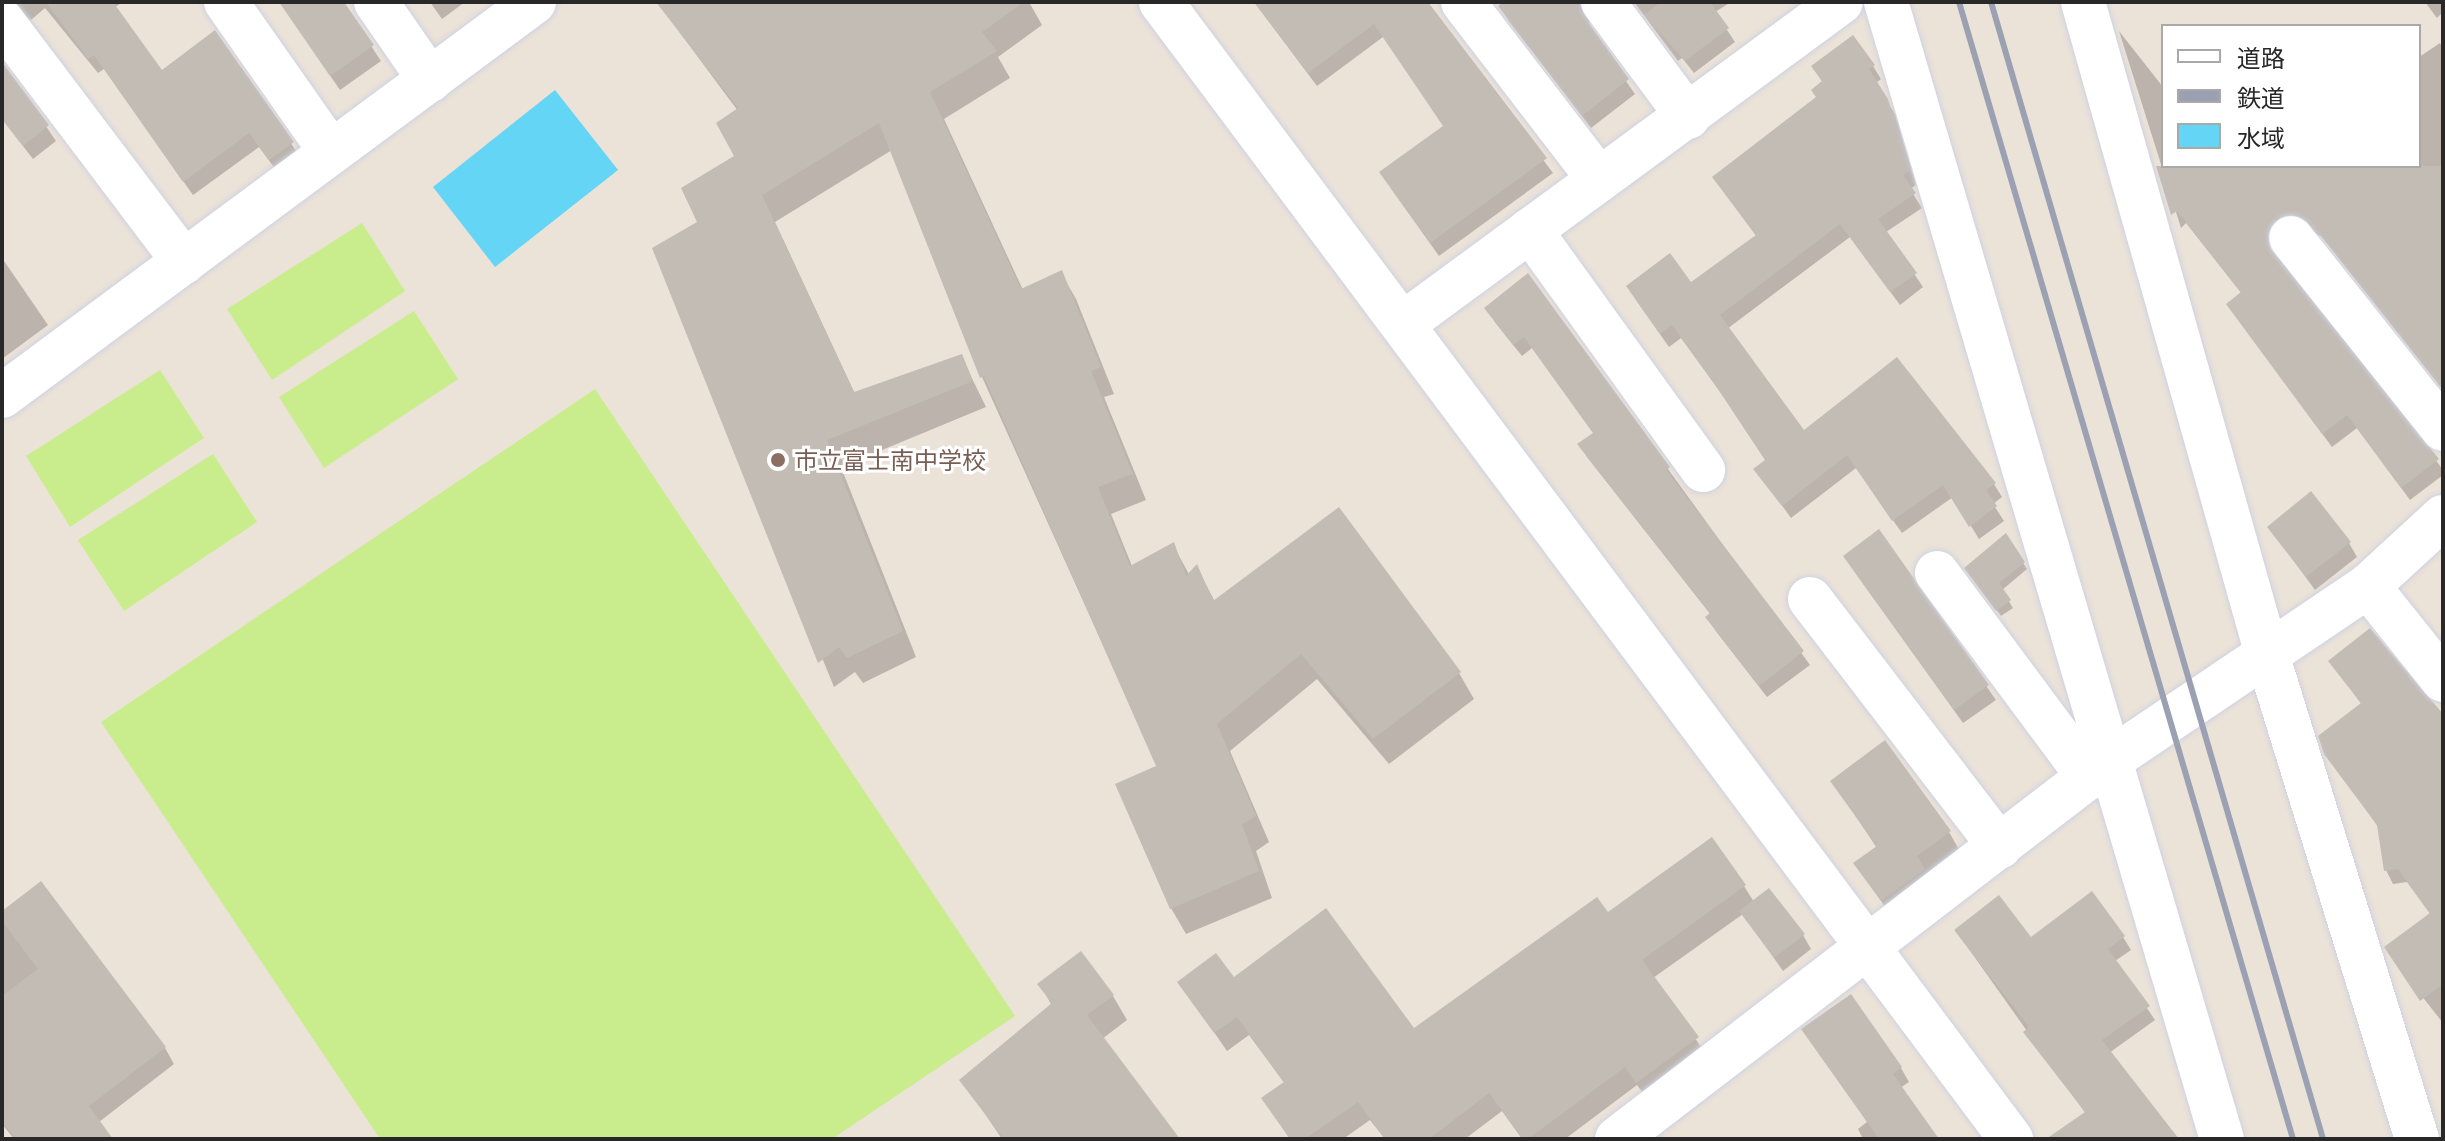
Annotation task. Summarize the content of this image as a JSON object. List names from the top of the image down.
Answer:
{
  "places": ["市立富士南中学校"],
  "legend": ["道路", "鉄道", "水域"]
}
